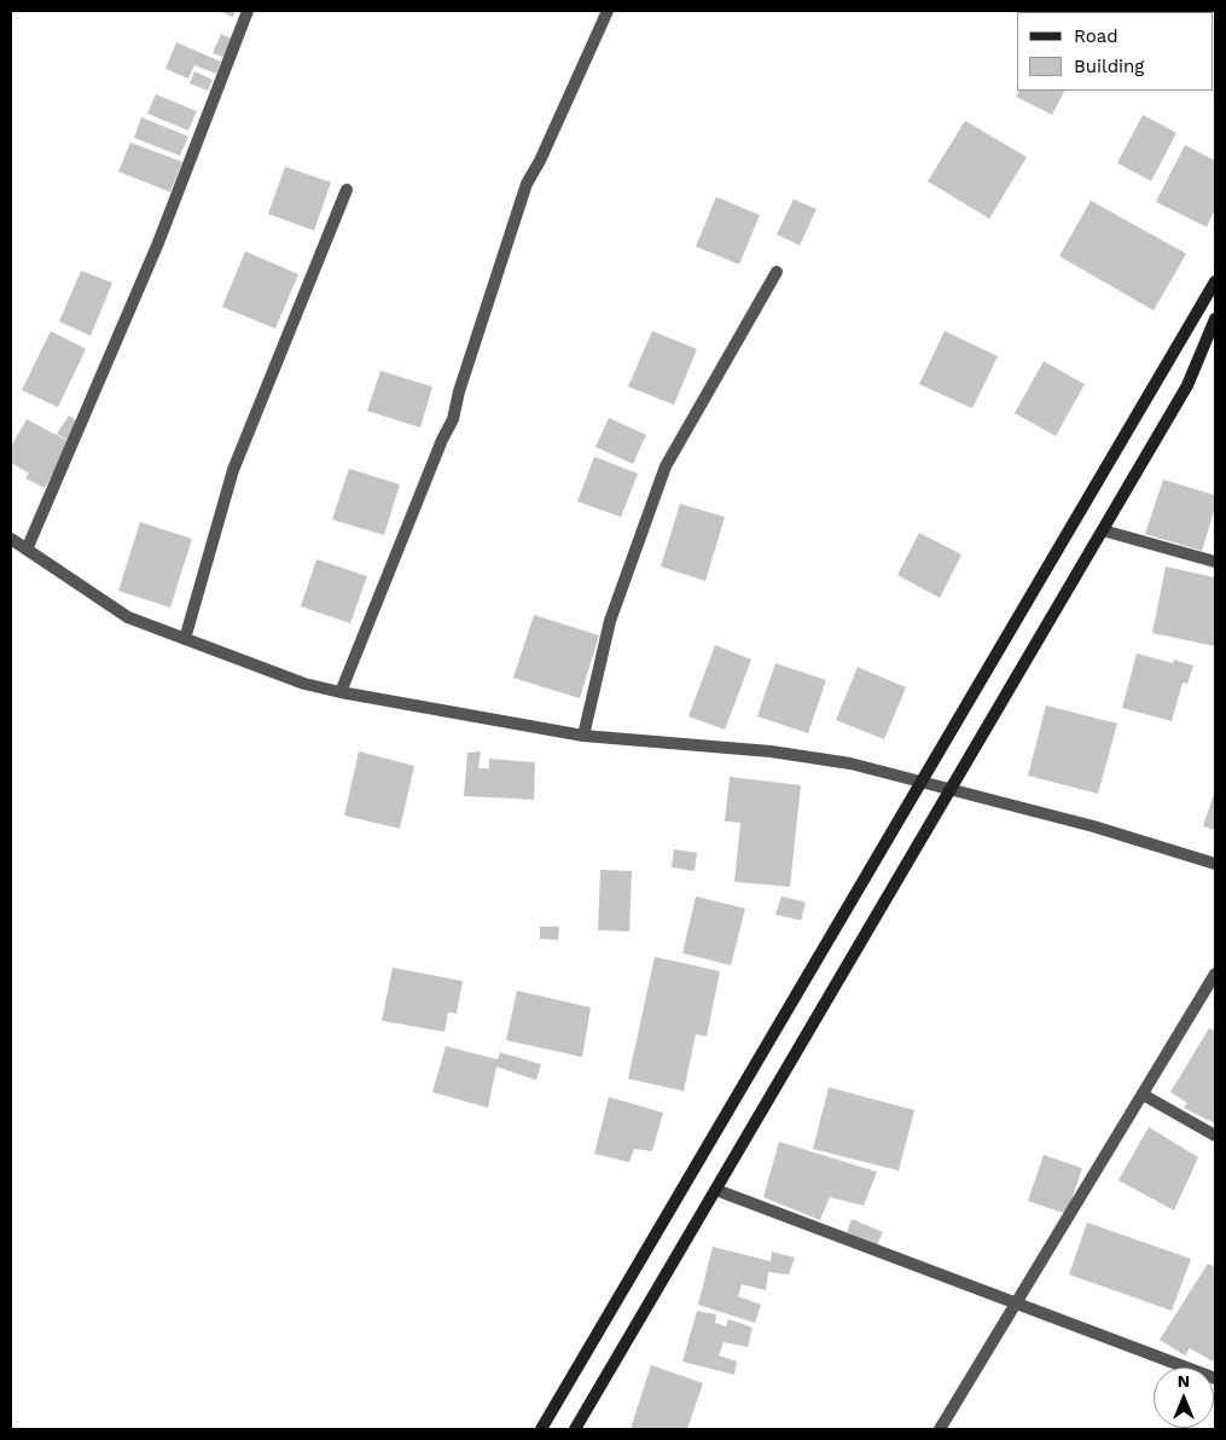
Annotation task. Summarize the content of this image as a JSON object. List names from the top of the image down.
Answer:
{
  "legend": ["Road", "Building"],
  "north": "top"
}
